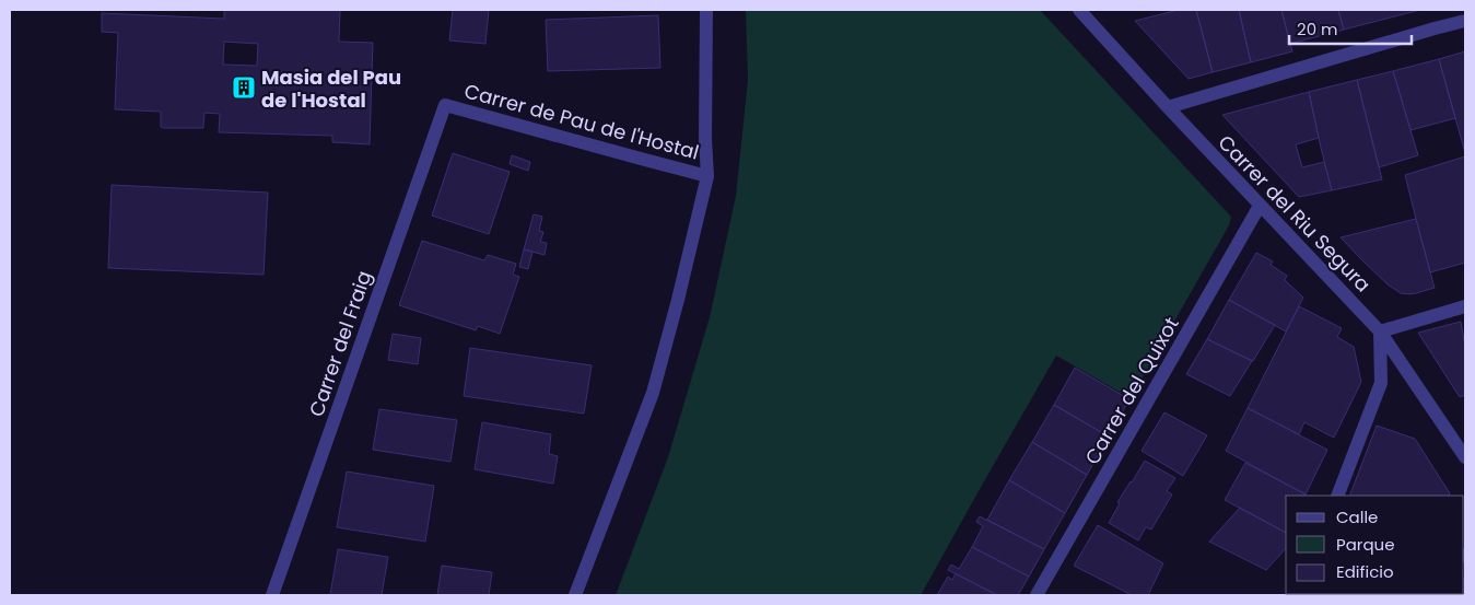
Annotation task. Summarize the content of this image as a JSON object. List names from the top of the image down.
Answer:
{
  "streets": {
    "street": [
      "Carrer de Pau de l'Hostal",
      "Carrer del Riu Segura",
      "Carrer del Fraig",
      "Carrer del Quixot"
    ]
  },
  "crossings": [
    ["Carrer de Pau de l'Hostal", "Carrer del Fraig"],
    ["Carrer del Riu Segura", "Carrer del Quixot"]
  ],
  "places": {
    "building": ["Masia del Pau de l'Hostal"]
  },
  "legend": ["Calle", "Parque", "Edificio"],
  "scale_bar": "20 m"
}
